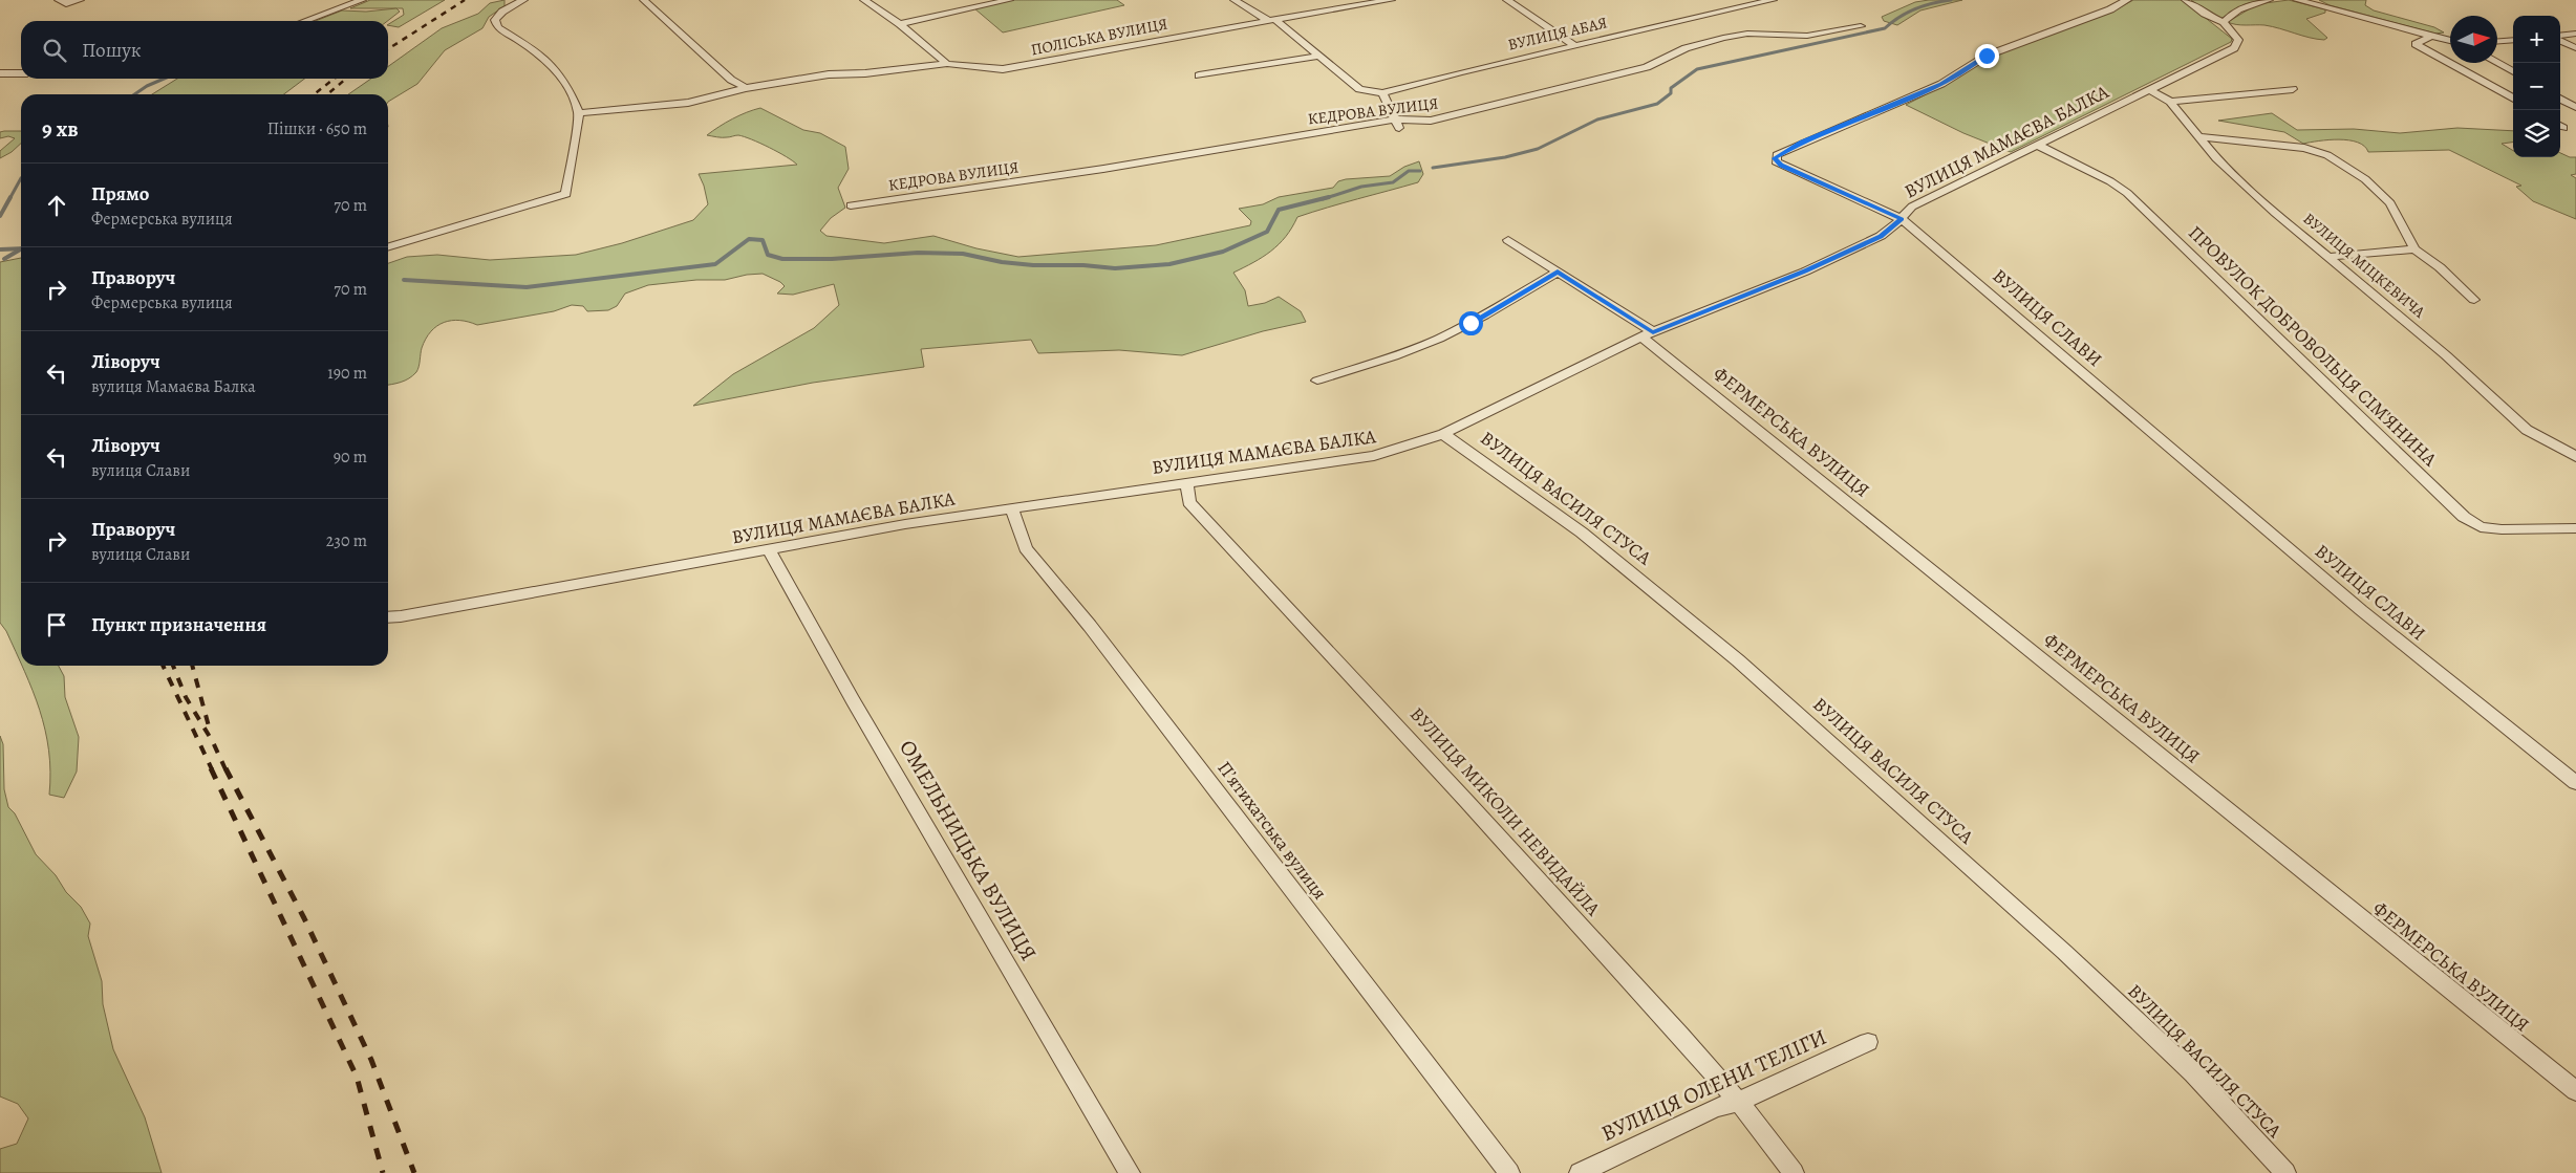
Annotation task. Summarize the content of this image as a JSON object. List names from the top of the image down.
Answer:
{
  "streets": {
    "street": [
      "ВУЛИЦЯ АБАЯ",
      "ПОЛІСЬКА ВУЛИЦЯ",
      "КЕДРОВА ВУЛИЦЯ",
      "ВУЛИЦЯ МАМАЄВА БАЛКА",
      "ВУЛИЦЯ МІЦКЕВИЧА",
      "ВУЛИЦЯ СЛАВИ",
      "ПРОВУЛОК ДОБРОВОЛЬЦЯ СІМ'ЯНИНА",
      "ФЕРМЕРСЬКА ВУЛИЦЯ",
      "ВУЛИЦЯ ВАСИЛЯ СТУСА",
      "ВУЛИЦЯ МИКОЛИ НЕВИДАЙЛА",
      "Пʼятихатська вулиця",
      "ОМЕЛЬНИЦЬКА ВУЛИЦЯ",
      "ВУЛИЦЯ ОЛЕНИ ТЕЛІГИ"
    ]
  },
  "crossings": [
    ["ВУЛИЦЯ МАМАЄВА БАЛКА", "ВУЛИЦЯ МІЦКЕВИЧА"],
    ["ВУЛИЦЯ МАМАЄВА БАЛКА", "ВУЛИЦЯ СЛАВИ"],
    ["ВУЛИЦЯ МАМАЄВА БАЛКА", "ПРОВУЛОК ДОБРОВОЛЬЦЯ СІМ'ЯНИНА"],
    ["ВУЛИЦЯ МАМАЄВА БАЛКА", "ФЕРМЕРСЬКА ВУЛИЦЯ"],
    ["ВУЛИЦЯ МАМАЄВА БАЛКА", "ВУЛИЦЯ ВАСИЛЯ СТУСА"],
    ["ВУЛИЦЯ МАМАЄВА БАЛКА", "ВУЛИЦЯ МИКОЛИ НЕВИДАЙЛА"],
    ["ВУЛИЦЯ МАМАЄВА БАЛКА", "Пʼятихатська вулиця"],
    ["ВУЛИЦЯ МАМАЄВА БАЛКА", "ОМЕЛЬНИЦЬКА ВУЛИЦЯ"],
    ["ВУЛИЦЯ МИКОЛИ НЕВИДАЙЛА", "ВУЛИЦЯ ОЛЕНИ ТЕЛІГИ"]
  ],
  "north": "right",
  "page": {
    "map_buttons": ["+", "−"],
    "search": "Пошук",
    "heading": ["9 хв", "Пішки · 650 m"],
    "list": [
      ["Прямо", "Фермерська вулиця", "70 m"],
      ["Праворуч", "Фермерська вулиця", "70 m"],
      ["Ліворуч", "вулиця Мамаєва Балка", "190 m"],
      ["Ліворуч", "вулиця Слави", "90 m"],
      ["Праворуч", "вулиця Слави", "230 m"],
      "Пункт призначення"
    ]
  }
}
